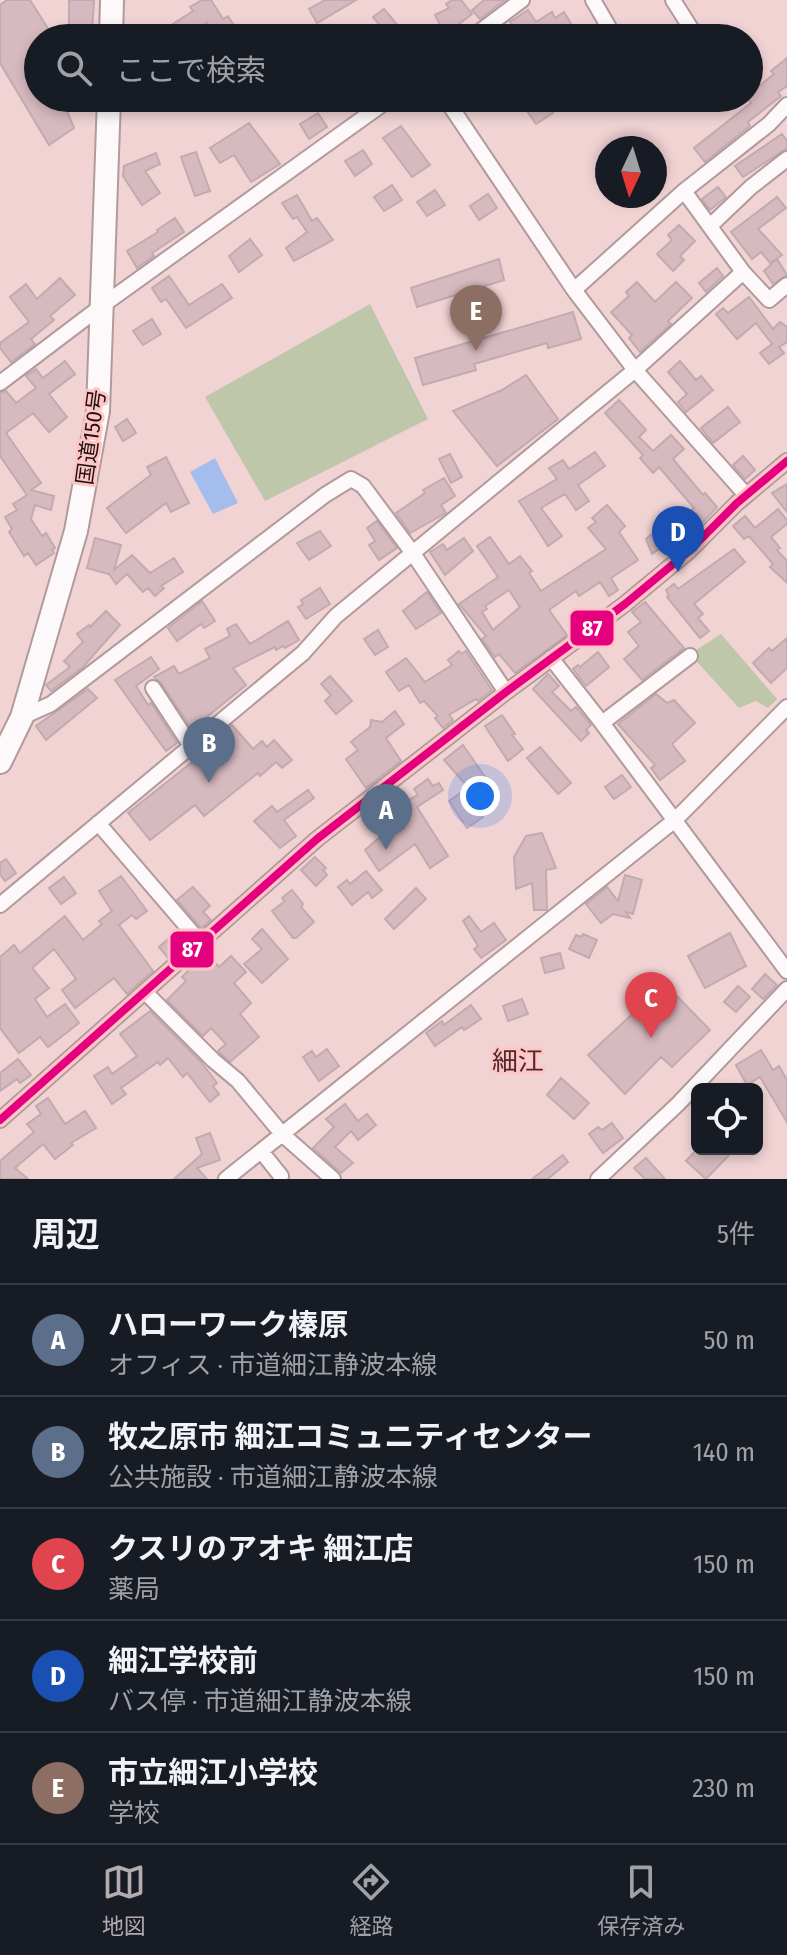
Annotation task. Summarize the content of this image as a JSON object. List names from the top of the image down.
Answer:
{
  "streets": {
    "highway": ["国道150号"]
  },
  "districts": ["細江"],
  "lines": ["transit line 87"],
  "north": "bottom",
  "page": {
    "search": "ここで検索",
    "pins": [
      "E",
      "D",
      "B",
      "A",
      "C"
    ],
    "heading": ["周辺", "5件"],
    "list": [
      {
        "mark": "A",
        "name": "ハローワーク榛原",
        "note": "オフィス · 市道細江静波本線",
        "value": "50 m"
      },
      {
        "mark": "B",
        "name": "牧之原市 細江コミュニティセンター",
        "note": "公共施設 · 市道細江静波本線",
        "value": "140 m"
      },
      {
        "mark": "C",
        "name": "クスリのアオキ 細江店",
        "note": "薬局",
        "value": "150 m"
      },
      {
        "mark": "D",
        "name": "細江学校前",
        "note": "バス停 · 市道細江静波本線",
        "value": "150 m"
      },
      {
        "mark": "E",
        "name": "市立細江小学校",
        "note": "学校",
        "value": "230 m"
      }
    ],
    "nav": ["地図", "経路", "保存済み"]
  }
}
